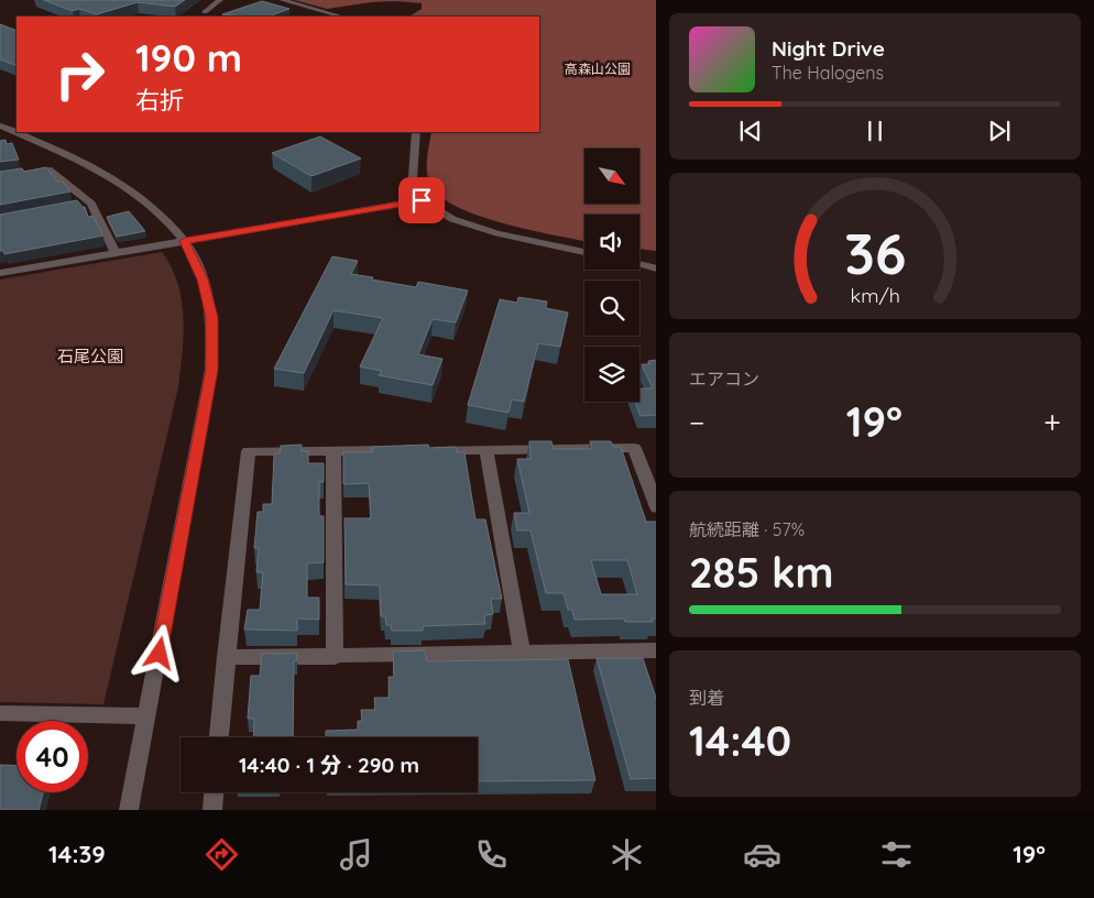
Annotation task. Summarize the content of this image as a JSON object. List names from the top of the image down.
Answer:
{
  "parks": ["高森山公園", "石尾公園"],
  "north": "bottom right",
  "page": {
    "turn": ["190 m", "右折"],
    "song": ["Night Drive", "The Halogens"],
    "tile": [
      "エアコン",
      ["航続距離 · 57%", "285 km"],
      ["到着", "14:40"]
    ],
    "heat": ["−", "19°", "+"],
    "limit": "40",
    "trip": "14:40 · 1 分 · 290 m",
    "tabs": ["14:39", "19°"],
    "gauge": ["36", "km/h"]
  }
}
